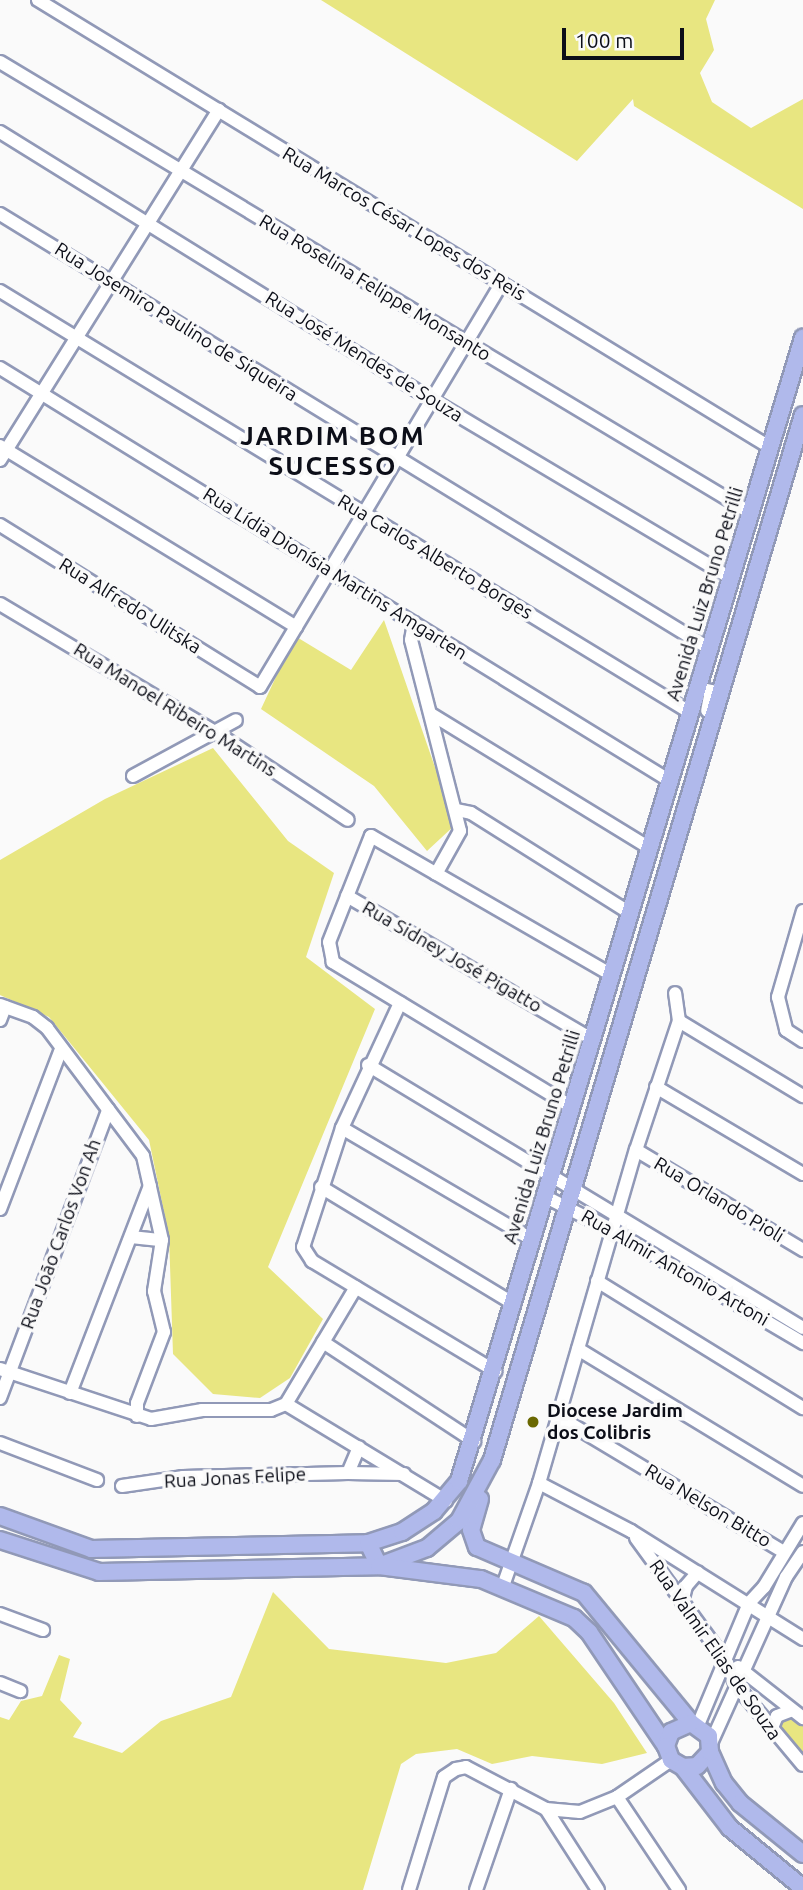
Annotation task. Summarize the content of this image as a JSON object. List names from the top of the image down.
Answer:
{
  "streets": {
    "main road": ["Avenida Luiz Bruno Petrilli"],
    "street": [
      "Rua Marcos César Lopes dos Reis",
      "Rua Roselina Felippe Monsanto",
      "Rua Josemiro Paulino de Siqueira",
      "Rua José Mendes de Souza",
      "Rua Carlos Alberto Borges",
      "Rua Lídia Dionísia Martins Amgarten",
      "Rua Alfredo Ulitska",
      "Rua Manoel Ribeiro Martins",
      "Rua Sidney José Pigatto",
      "Rua Orlando Pioli",
      "Rua João Carlos Von Ah",
      "Rua Almir Antonio Artoni",
      "Rua Jonas Felipe",
      "Rua Nelson Bitto",
      "Rua Valmir Elias de Souza"
    ]
  },
  "crossings": [
    ["Rua Marcos César Lopes dos Reis", "Avenida Luiz Bruno Petrilli"],
    ["Rua Roselina Felippe Monsanto", "Avenida Luiz Bruno Petrilli"],
    ["Rua Josemiro Paulino de Siqueira", "Avenida Luiz Bruno Petrilli"],
    ["Rua José Mendes de Souza", "Avenida Luiz Bruno Petrilli"],
    ["Rua Carlos Alberto Borges", "Avenida Luiz Bruno Petrilli"],
    ["Rua Lídia Dionísia Martins Amgarten", "Avenida Luiz Bruno Petrilli"],
    ["Avenida Luiz Bruno Petrilli", "Rua Sidney José Pigatto"],
    ["Avenida Luiz Bruno Petrilli", "Rua Almir Antonio Artoni"]
  ],
  "districts": ["JARDIM BOM SUCESSO"],
  "places": ["Diocese Jardim dos Colibris"],
  "scale_bar": "100 m"
}
